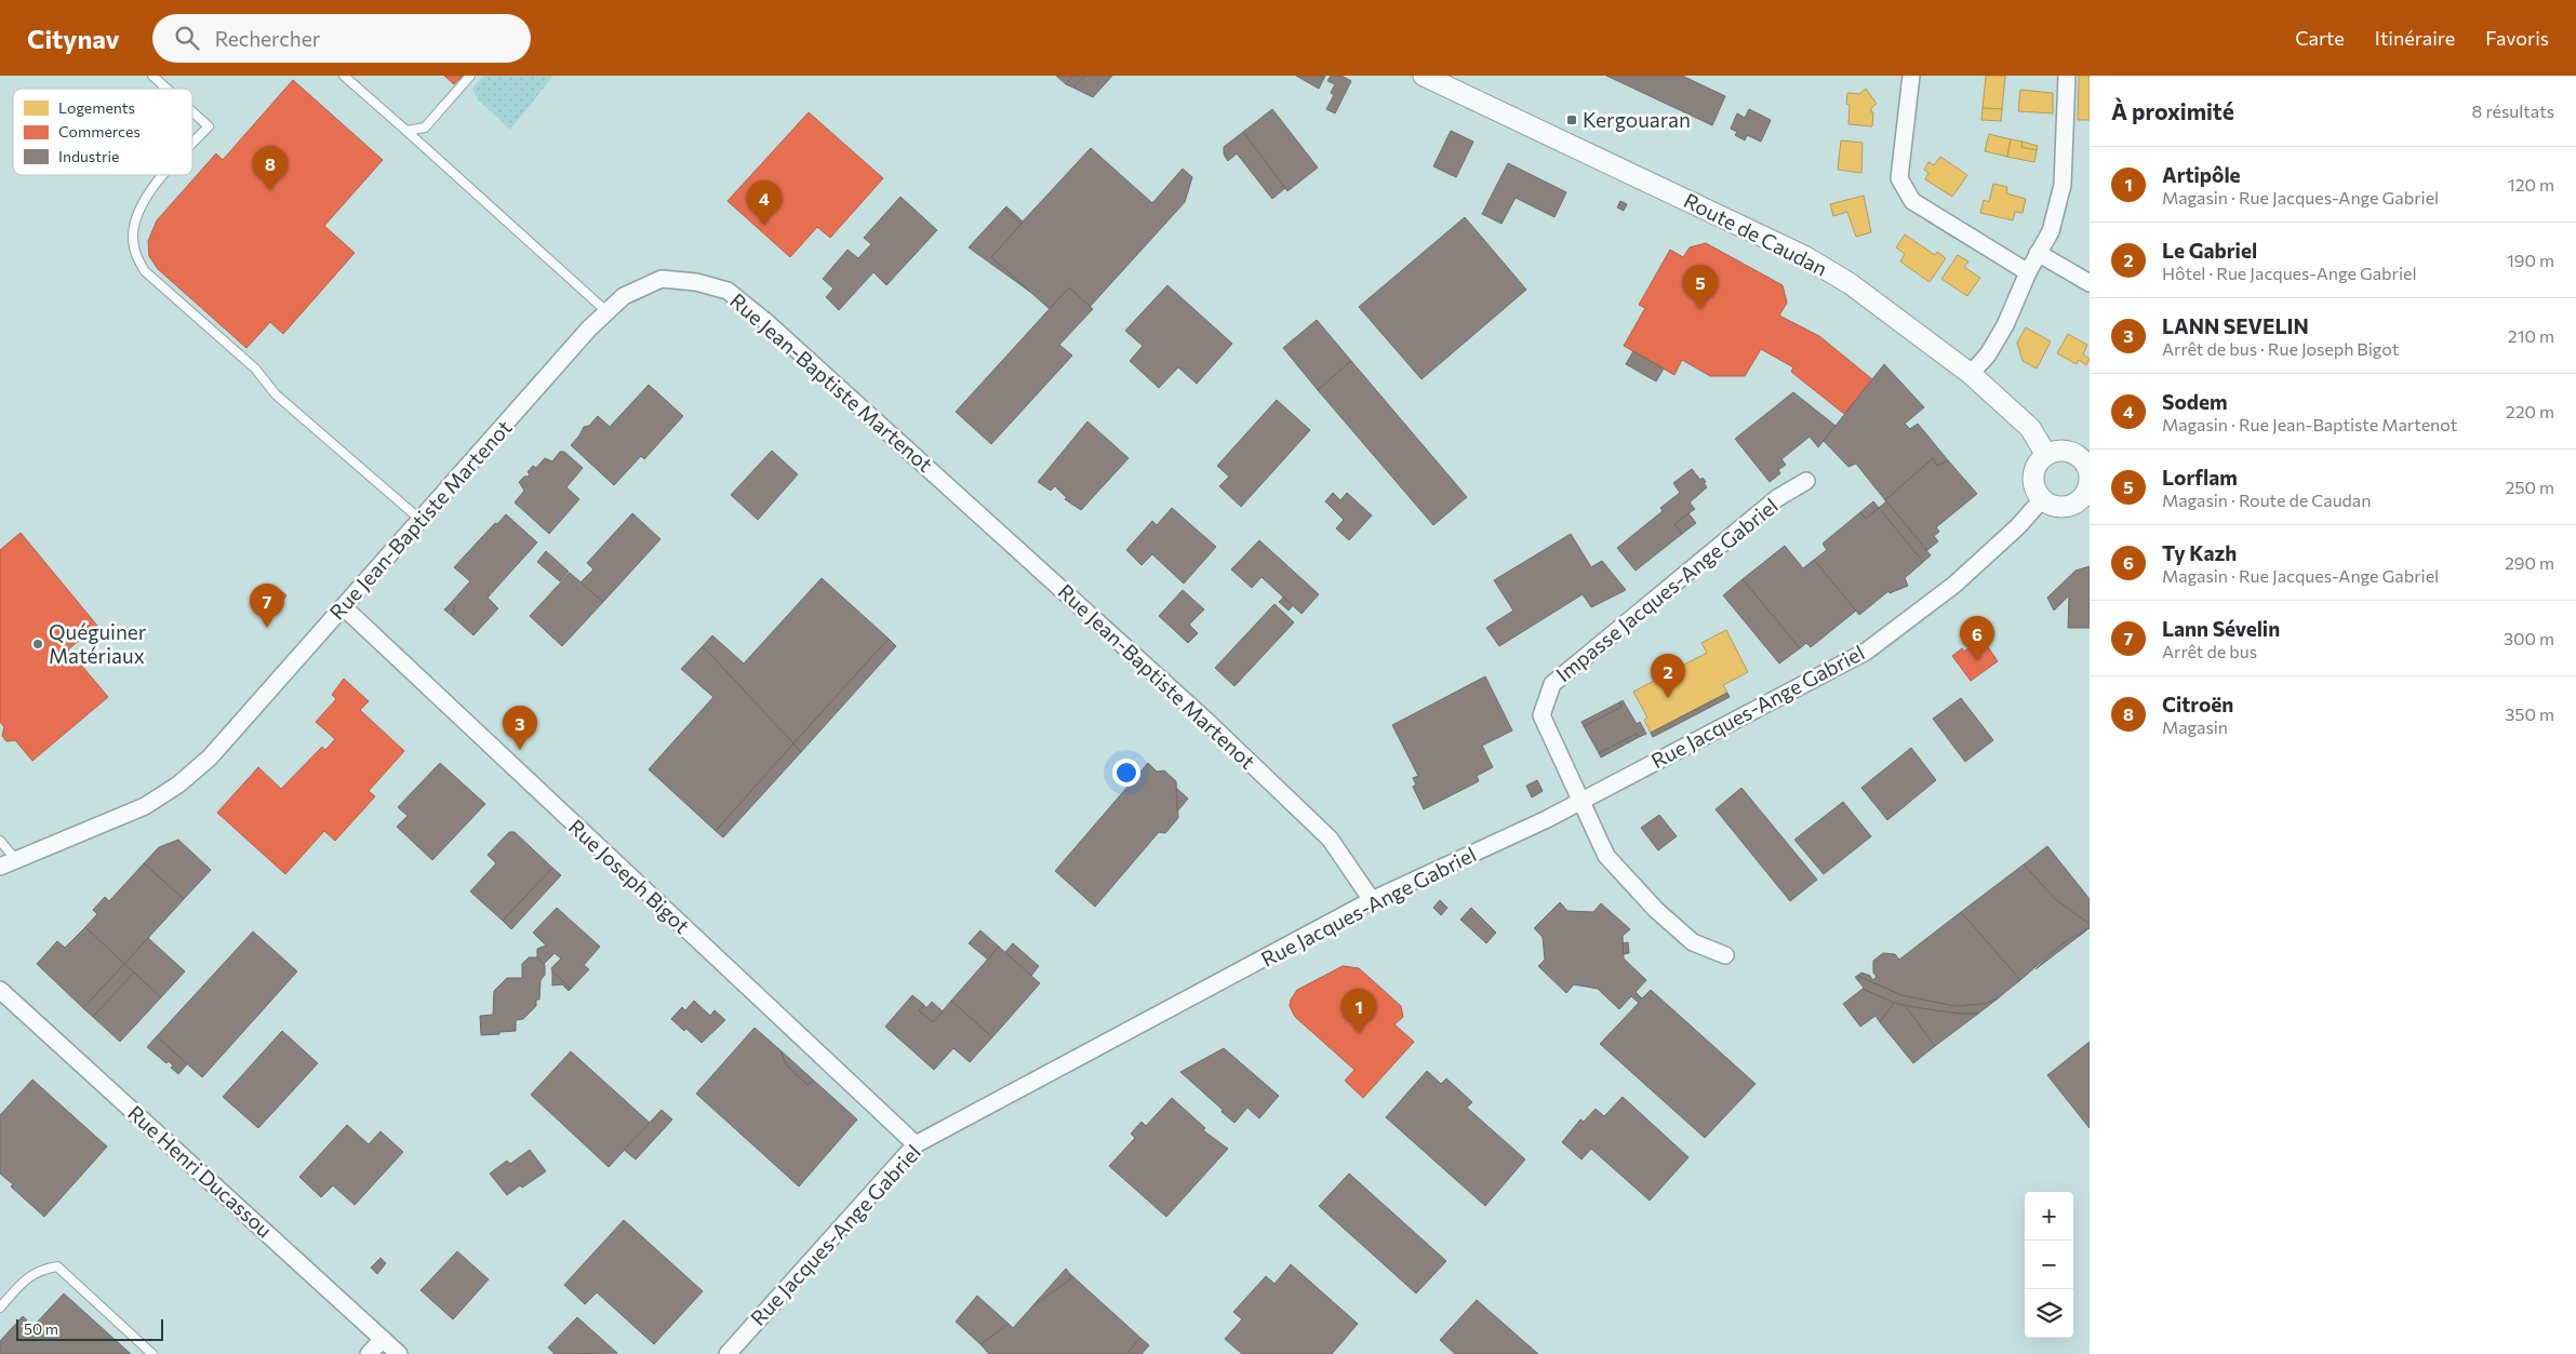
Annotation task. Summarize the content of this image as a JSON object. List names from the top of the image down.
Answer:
{
  "streets": {
    "street": [
      "Route de Caudan",
      "Rue Jean-Baptiste Martenot",
      "Impasse Jacques-Ange Gabriel",
      "Rue Jacques-Ange Gabriel",
      "Rue Joseph Bigot",
      "Rue Henri Ducassou"
    ]
  },
  "crossings": [
    ["Route de Caudan", "Rue Jacques-Ange Gabriel"],
    ["Rue Jean-Baptiste Martenot", "Rue Jacques-Ange Gabriel"],
    ["Rue Jean-Baptiste Martenot", "Rue Joseph Bigot"],
    ["Impasse Jacques-Ange Gabriel", "Rue Jacques-Ange Gabriel"],
    ["Rue Jacques-Ange Gabriel", "Rue Joseph Bigot"]
  ],
  "places": {
    "transit": ["Kergouaran"],
    "other": ["Quéguiner Matériaux"]
  },
  "legend": ["Logements", "Commerces", "Industrie"],
  "scale_bar": "50 m",
  "page": {
    "header": "Citynav",
    "search": "Rechercher",
    "nav": ["Carte", "Itinéraire", "Favoris"],
    "heading": ["À proximité", "8 résultats"],
    "pins": [
      "8",
      "4",
      "5",
      "7",
      "6",
      "2",
      "3",
      "1"
    ],
    "list": [
      {
        "mark": "1",
        "name": "Artipôle",
        "note": "Magasin · Rue Jacques-Ange Gabriel",
        "value": "120 m"
      },
      {
        "mark": "2",
        "name": "Le Gabriel",
        "note": "Hôtel · Rue Jacques-Ange Gabriel",
        "value": "190 m"
      },
      {
        "mark": "3",
        "name": "LANN SEVELIN",
        "note": "Arrêt de bus · Rue Joseph Bigot",
        "value": "210 m"
      },
      {
        "mark": "4",
        "name": "Sodem",
        "note": "Magasin · Rue Jean-Baptiste Martenot",
        "value": "220 m"
      },
      {
        "mark": "5",
        "name": "Lorflam",
        "note": "Magasin · Route de Caudan",
        "value": "250 m"
      },
      {
        "mark": "6",
        "name": "Ty Kazh",
        "note": "Magasin · Rue Jacques-Ange Gabriel",
        "value": "290 m"
      },
      {
        "mark": "7",
        "name": "Lann Sévelin",
        "note": "Arrêt de bus",
        "value": "300 m"
      },
      {
        "mark": "8",
        "name": "Citroën",
        "note": "Magasin",
        "value": "350 m"
      }
    ],
    "map_buttons": ["+", "−"],
    "scale": "50 m"
  }
}
